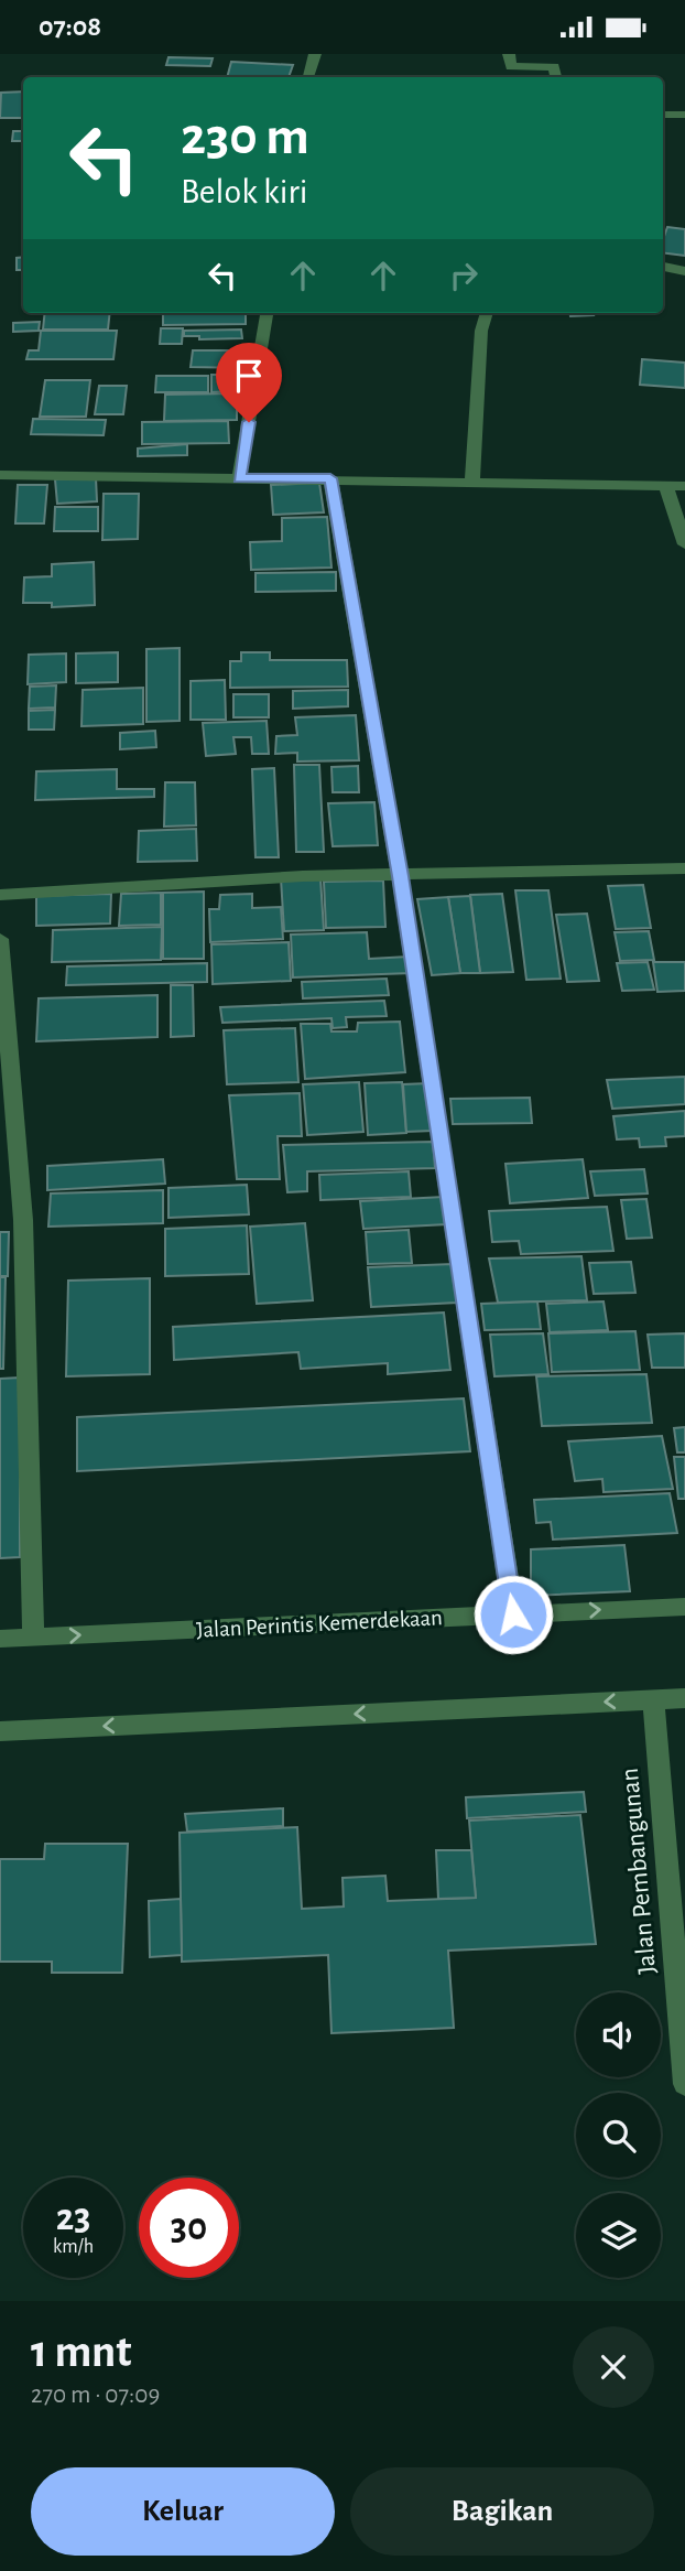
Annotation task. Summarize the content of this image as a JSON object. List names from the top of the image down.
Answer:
{
  "streets": {
    "street": ["Jalan Perintis Kemerdekaan", "Jalan Pembangunan"]
  },
  "page": {
    "status": "07:08",
    "turn": ["230 m", "Belok kiri"],
    "speed": "23 km/h",
    "limit": "30",
    "heading": ["1 mnt", "270 m · 07:09"],
    "buttons": ["Keluar", "Bagikan"]
  }
}
